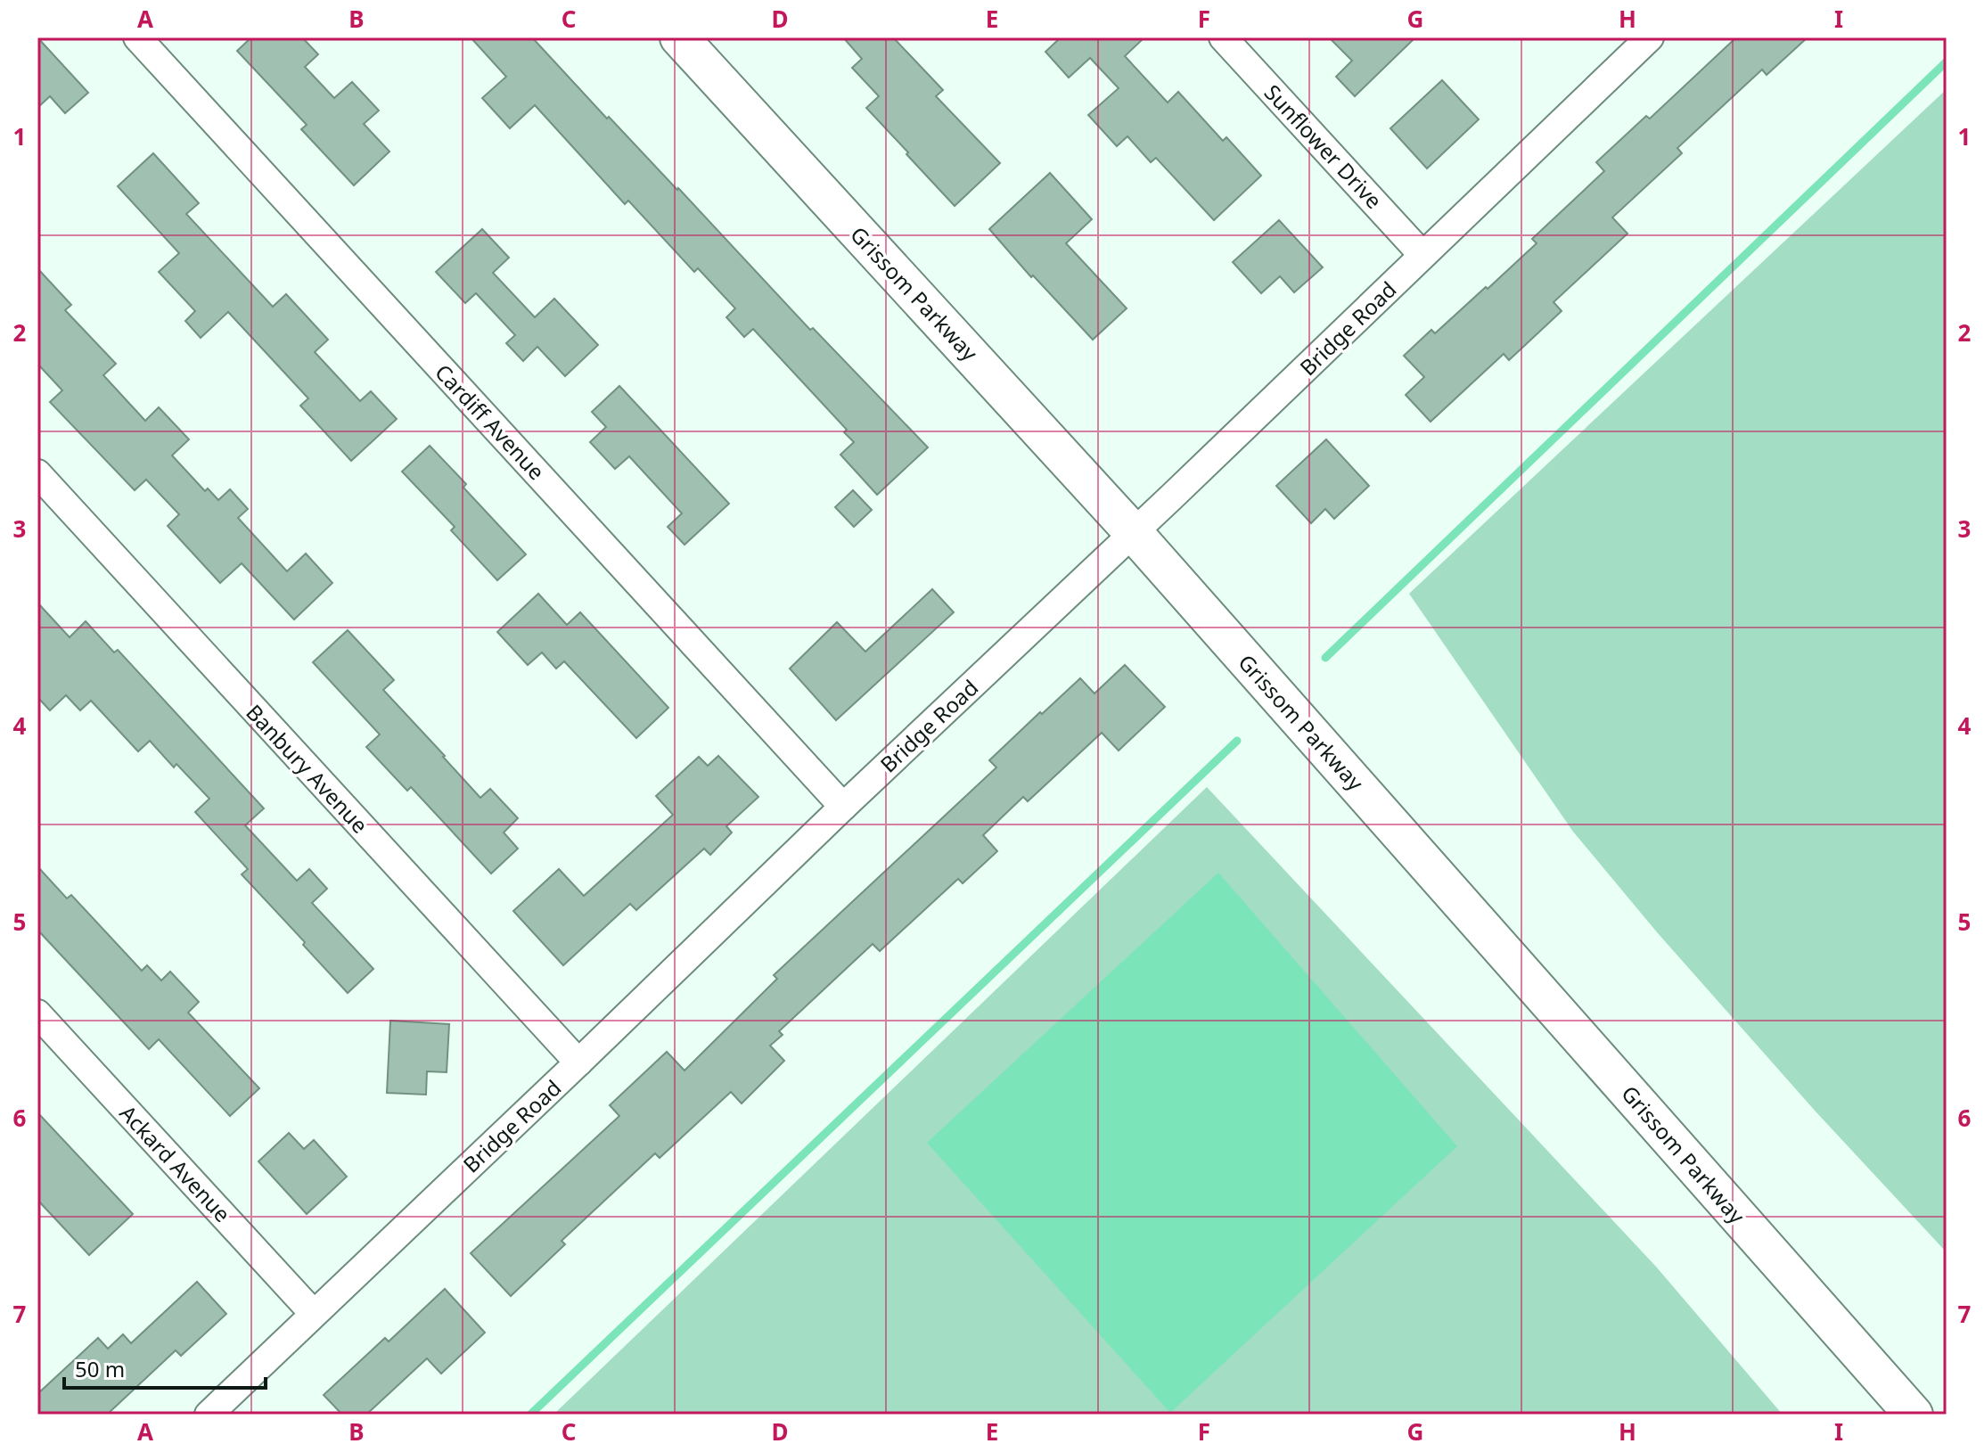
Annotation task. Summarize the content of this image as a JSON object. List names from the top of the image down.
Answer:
{
  "streets": {
    "main road": ["Grissom Parkway"],
    "street": [
      "Sunflower Drive",
      "Bridge Road",
      "Cardiff Avenue",
      "Banbury Avenue",
      "Ackard Avenue"
    ]
  },
  "crossings": [
    ["Sunflower Drive", "Bridge Road"],
    ["Grissom Parkway", "Bridge Road"],
    ["Bridge Road", "Cardiff Avenue"],
    ["Bridge Road", "Banbury Avenue"],
    ["Bridge Road", "Ackard Avenue"]
  ],
  "scale_bar": "50 m",
  "grid": {
    "columns": [
      "A",
      "B",
      "C",
      "D",
      "E",
      "F",
      "G",
      "H",
      "I"
    ],
    "rows": [
      "1",
      "2",
      "3",
      "4",
      "5",
      "6",
      "7"
    ]
  }
}
